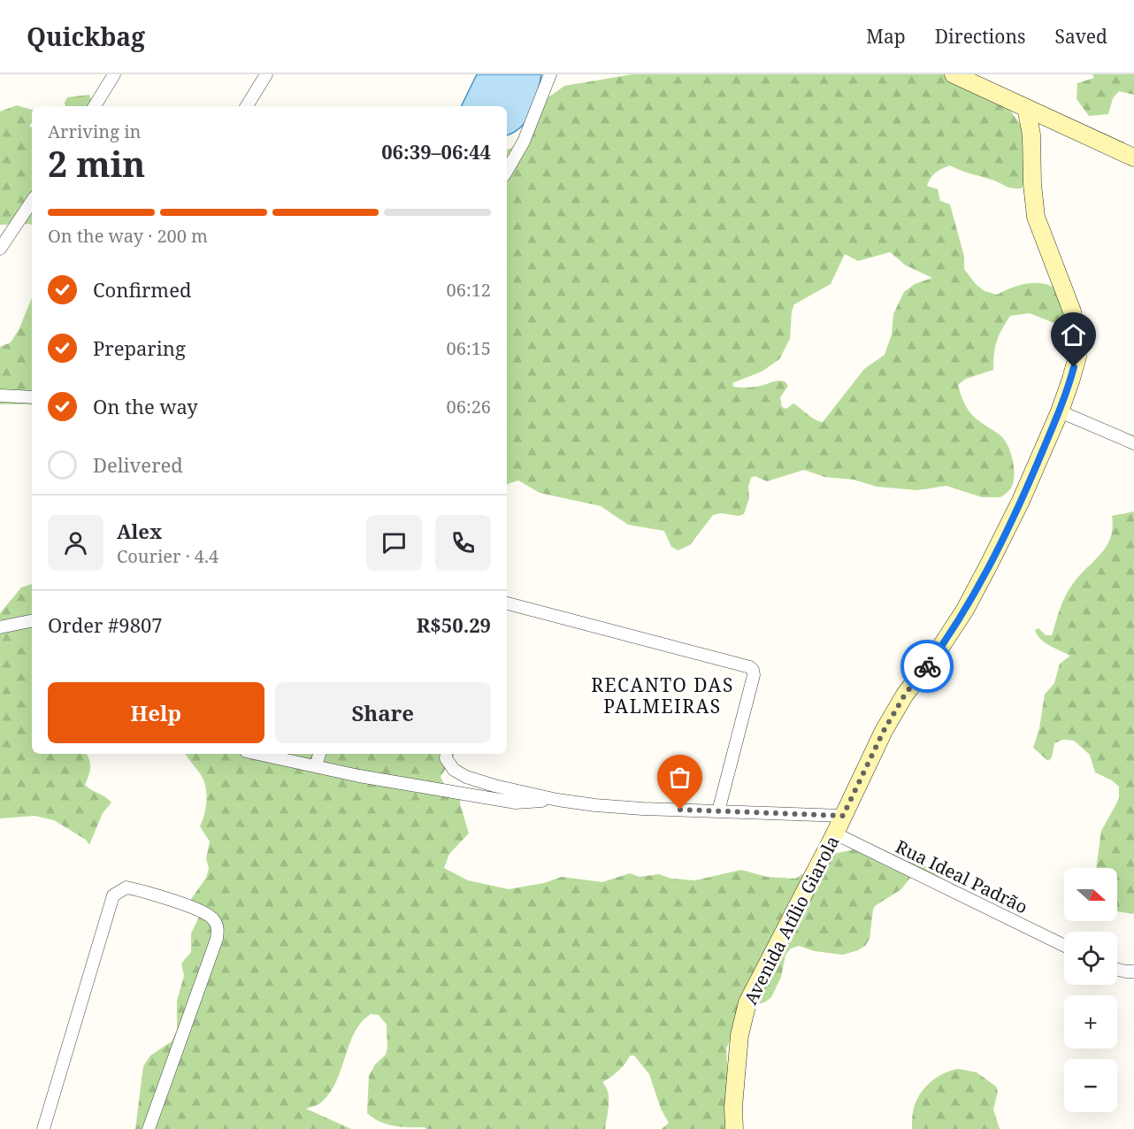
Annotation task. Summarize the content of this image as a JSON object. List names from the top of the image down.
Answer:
{
  "streets": {
    "street": ["Rua Ideal Padrão", "Avenida Atílio Giarola"]
  },
  "crossings": [
    ["Rua Ideal Padrão", "Avenida Atílio Giarola"]
  ],
  "districts": ["RECANTO DAS PALMEIRAS"],
  "north": "right",
  "page": {
    "header": "Quickbag",
    "nav": ["Map", "Directions", "Saved"],
    "heading": ["2 min", "Arriving in", "06:39–06:44"],
    "panel": [
      "Alex",
      "Courier · 4.4",
      "Order #9807",
      "R$50.29"
    ],
    "bar": "On the way · 200 m",
    "list": [
      ["Confirmed", "06:12"],
      ["Preparing", "06:15"],
      ["On the way", "06:26"],
      "Delivered"
    ],
    "buttons": ["Help", "Share"],
    "map_buttons": ["+", "−"]
  }
}
